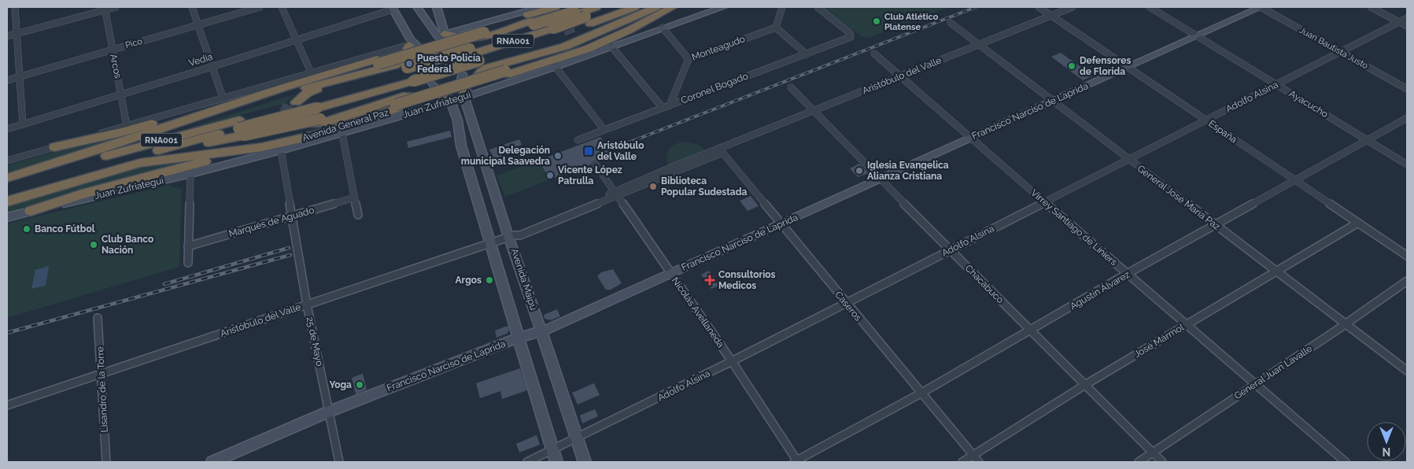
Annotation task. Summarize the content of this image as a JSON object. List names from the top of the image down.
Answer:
{
  "streets": {
    "highway": ["RNA001", "Avenida General Paz"],
    "street": [
      "Pico",
      "Monteagudo",
      "Juan Bautista Justo",
      "Vedia",
      "Arcos",
      "Aristóbulo del Valle",
      "Coronel Bogado",
      "Adolfo Alsina",
      "Ayacucho",
      "Juan Zufriategui",
      "Francisco Narciso de Laprida",
      "España",
      "General José María Paz",
      "Marqués de Aguado",
      "Virrey Santiago de Liniers",
      "Avenida Maipú",
      "Chacabuco",
      "Agustín Álvarez",
      "Caseros",
      "Nicolás Avellaneda",
      "José Mármol",
      "25 de Mayo",
      "General Juan Lavalle",
      "Lisandro de la Torre"
    ]
  },
  "crossings": [
    ["RNA001", "Juan Zufriategui"],
    ["Pico", "Arcos"],
    ["Monteagudo", "Coronel Bogado"],
    ["Juan Bautista Justo", "Adolfo Alsina"],
    ["Juan Bautista Justo", "Francisco Narciso de Laprida"],
    ["Vedia", "Arcos"],
    ["Aristóbulo del Valle", "España"],
    ["Aristóbulo del Valle", "General José María Paz"],
    ["Aristóbulo del Valle", "Virrey Santiago de Liniers"],
    ["Aristóbulo del Valle", "Avenida Maipú"],
    ["Aristóbulo del Valle", "Chacabuco"],
    ["Aristóbulo del Valle", "Caseros"],
    ["Aristóbulo del Valle", "Nicolás Avellaneda"],
    ["Aristóbulo del Valle", "25 de Mayo"],
    ["Aristóbulo del Valle", "Lisandro de la Torre"],
    ["Adolfo Alsina", "Ayacucho"],
    ["Adolfo Alsina", "España"],
    ["Adolfo Alsina", "General José María Paz"],
    ["Adolfo Alsina", "Virrey Santiago de Liniers"],
    ["Adolfo Alsina", "Avenida Maipú"],
    ["Adolfo Alsina", "Chacabuco"],
    ["Adolfo Alsina", "Caseros"],
    ["Adolfo Alsina", "Nicolás Avellaneda"],
    ["Ayacucho", "Francisco Narciso de Laprida"],
    ["Ayacucho", "Agustín Álvarez"],
    ["Juan Zufriategui", "Avenida Maipú"],
    ["Juan Zufriategui", "25 de Mayo"],
    ["Francisco Narciso de Laprida", "España"],
    ["Francisco Narciso de Laprida", "General José María Paz"],
    ["Francisco Narciso de Laprida", "Virrey Santiago de Liniers"],
    ["Francisco Narciso de Laprida", "Avenida Maipú"],
    ["Francisco Narciso de Laprida", "Chacabuco"],
    ["Francisco Narciso de Laprida", "Caseros"],
    ["Francisco Narciso de Laprida", "Nicolás Avellaneda"],
    ["Francisco Narciso de Laprida", "25 de Mayo"],
    ["España", "Agustín Álvarez"],
    ["España", "José Mármol"],
    ["General José María Paz", "Agustín Álvarez"],
    ["General José María Paz", "José Mármol"],
    ["General José María Paz", "General Juan Lavalle"],
    ["Marqués de Aguado", "25 de Mayo"],
    ["Virrey Santiago de Liniers", "Agustín Álvarez"],
    ["Virrey Santiago de Liniers", "José Mármol"],
    ["Virrey Santiago de Liniers", "General Juan Lavalle"],
    ["Chacabuco", "Agustín Álvarez"],
    ["Chacabuco", "José Mármol"],
    ["Chacabuco", "General Juan Lavalle"],
    ["Agustín Álvarez", "Caseros"],
    ["Agustín Álvarez", "Nicolás Avellaneda"],
    ["Caseros", "José Mármol"]
  ],
  "places": {
    "other": [
      "Club Atlético Platense",
      "Puesto Policía Federal",
      "Defensores de Florida",
      "Delegación municipal Saavedra",
      "Iglesia Evangelica Alianza Cristiana",
      "Vicente López Patrulla",
      "Biblioteca Popular Sudestada",
      "Banco Fútbol",
      "Club Banco Nación",
      "Argos",
      "Yoga"
    ],
    "transit": ["Aristóbulo del Valle"],
    "health": ["Consultorios Medicos"]
  },
  "north": "bottom"
}
